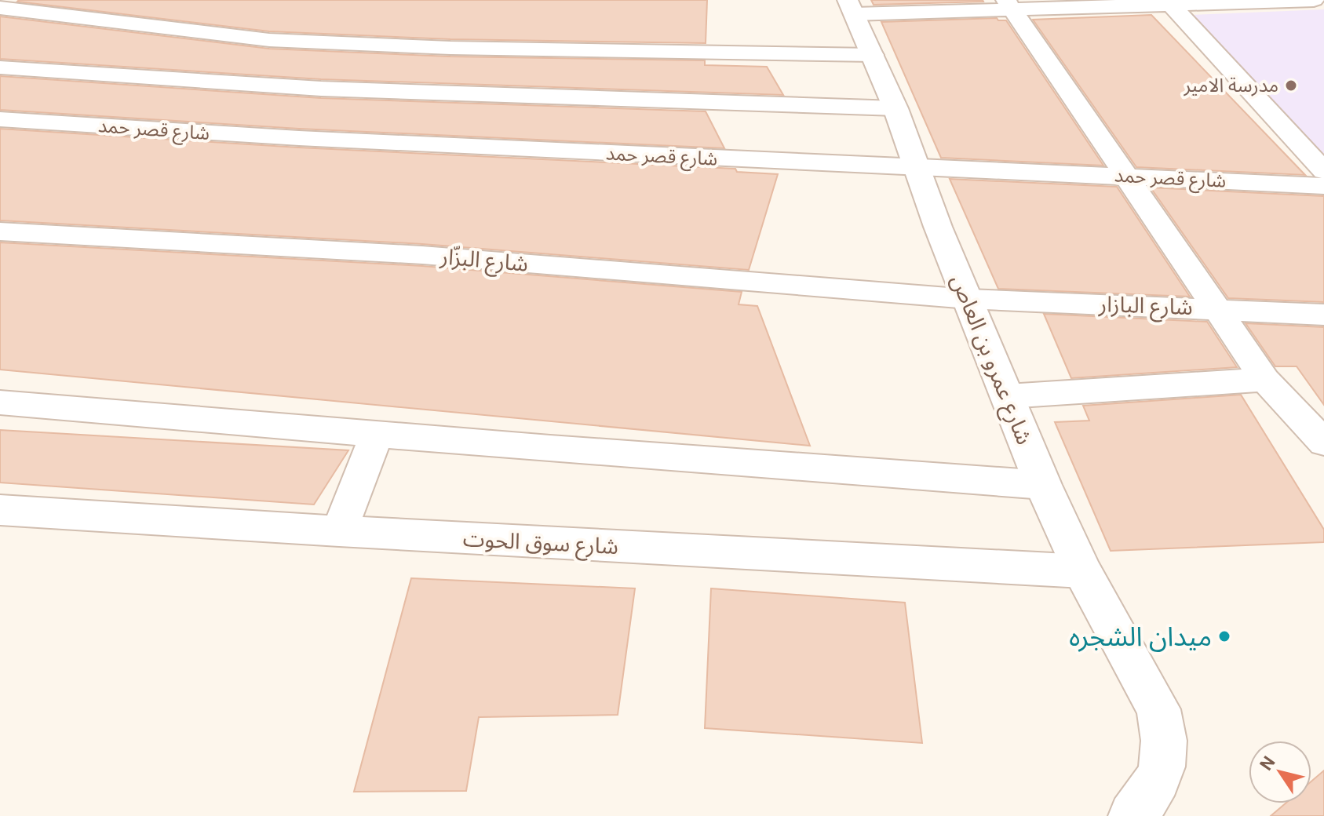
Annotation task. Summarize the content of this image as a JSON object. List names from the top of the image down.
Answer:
{
  "streets": {
    "street": [
      "شارع قصر حمد",
      "شارع البزّار",
      "شارع البازار",
      "شارع عمرو بن العاص",
      "شارع سوق الحوت"
    ]
  },
  "crossings": [
    ["شارع قصر حمد", "شارع عمرو بن العاص"],
    ["شارع البزّار", "شارع البازار"],
    ["شارع البزّار", "شارع عمرو بن العاص"],
    ["شارع البازار", "شارع عمرو بن العاص"],
    ["شارع عمرو بن العاص", "شارع سوق الحوت"]
  ],
  "places": ["مدرسة الامير", "ميدان الشجره"],
  "north": "top left"
}
